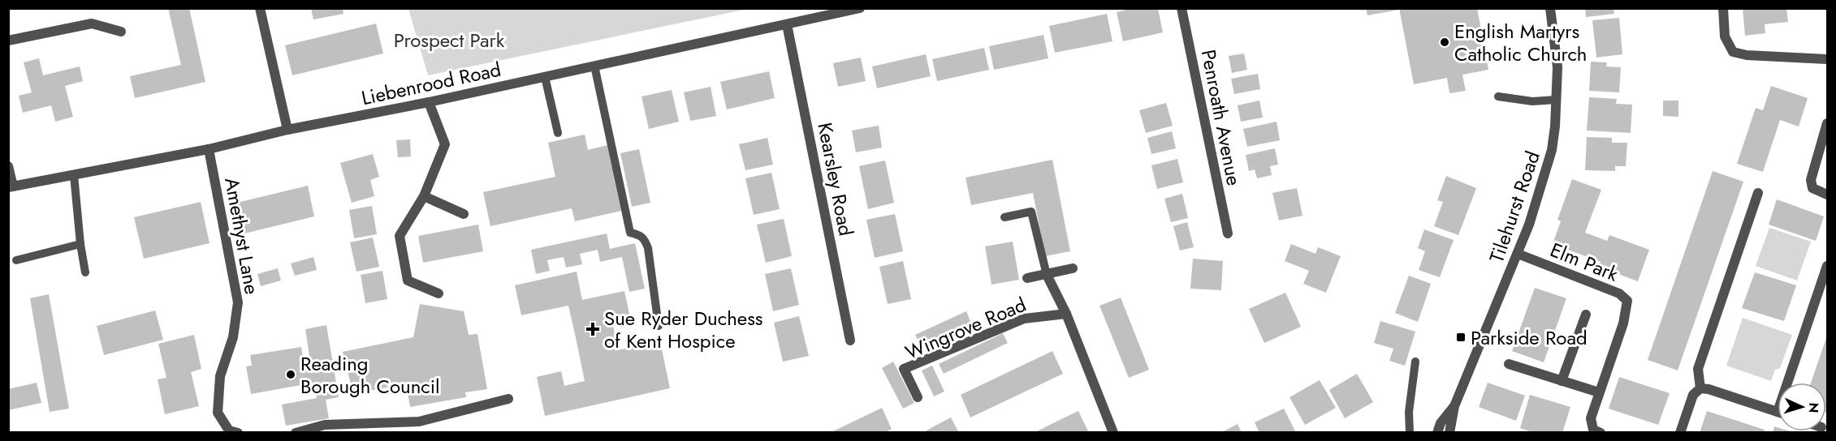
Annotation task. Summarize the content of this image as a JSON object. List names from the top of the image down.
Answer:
{
  "streets": {
    "street": [
      "Liebenrood Road",
      "Penroath Avenue",
      "Kearsley Road",
      "Tilehurst Road",
      "Amethyst Lane",
      "Elm Park",
      "Wingrove Road"
    ]
  },
  "crossings": [
    ["Liebenrood Road", "Kearsley Road"],
    ["Liebenrood Road", "Amethyst Lane"],
    ["Tilehurst Road", "Elm Park"]
  ],
  "parks": ["Prospect Park"],
  "places": {
    "other": ["English Martyrs Catholic Church", "Reading Borough Council"],
    "health": ["Sue Ryder Duchess of Kent Hospice"],
    "transit": ["Parkside Road"]
  },
  "north": "right"
}
